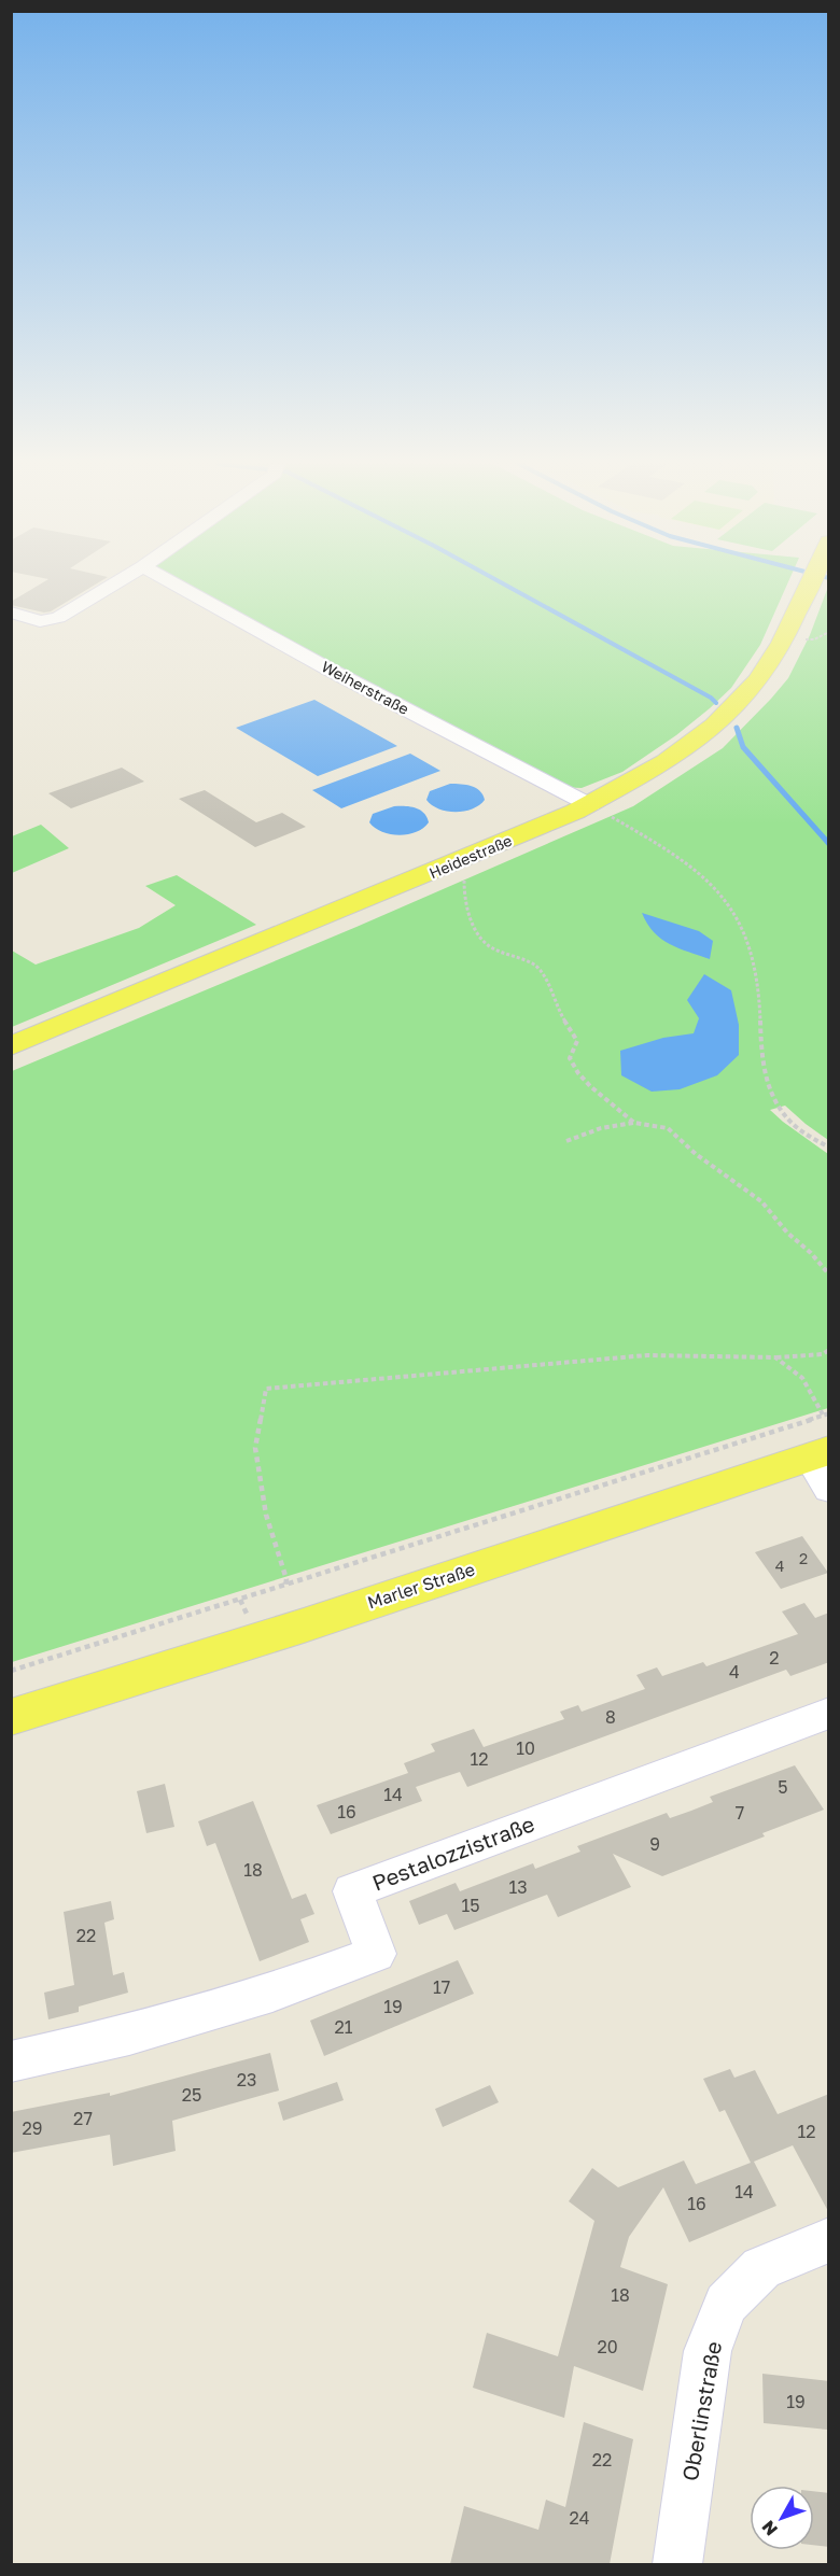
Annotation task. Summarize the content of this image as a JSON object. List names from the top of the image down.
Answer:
{
  "streets": {
    "main road": ["Heidestraße", "Marler Straße"],
    "street": ["Weiherstraße", "Pestalozzistraße", "Oberlinstraße"]
  },
  "crossings": [
    ["Weiherstraße", "Heidestraße"]
  ],
  "house_numbers": [
    "2",
    "4",
    "2",
    "4",
    "8",
    "10",
    "12",
    "5",
    "14",
    "16",
    "7",
    "9",
    "18",
    "13",
    "15",
    "22",
    "17",
    "19",
    "21",
    "23",
    "25",
    "27",
    "29",
    "12",
    "14",
    "16",
    "18",
    "20",
    "19",
    "22",
    "24"
  ],
  "north": "bottom left"
}
